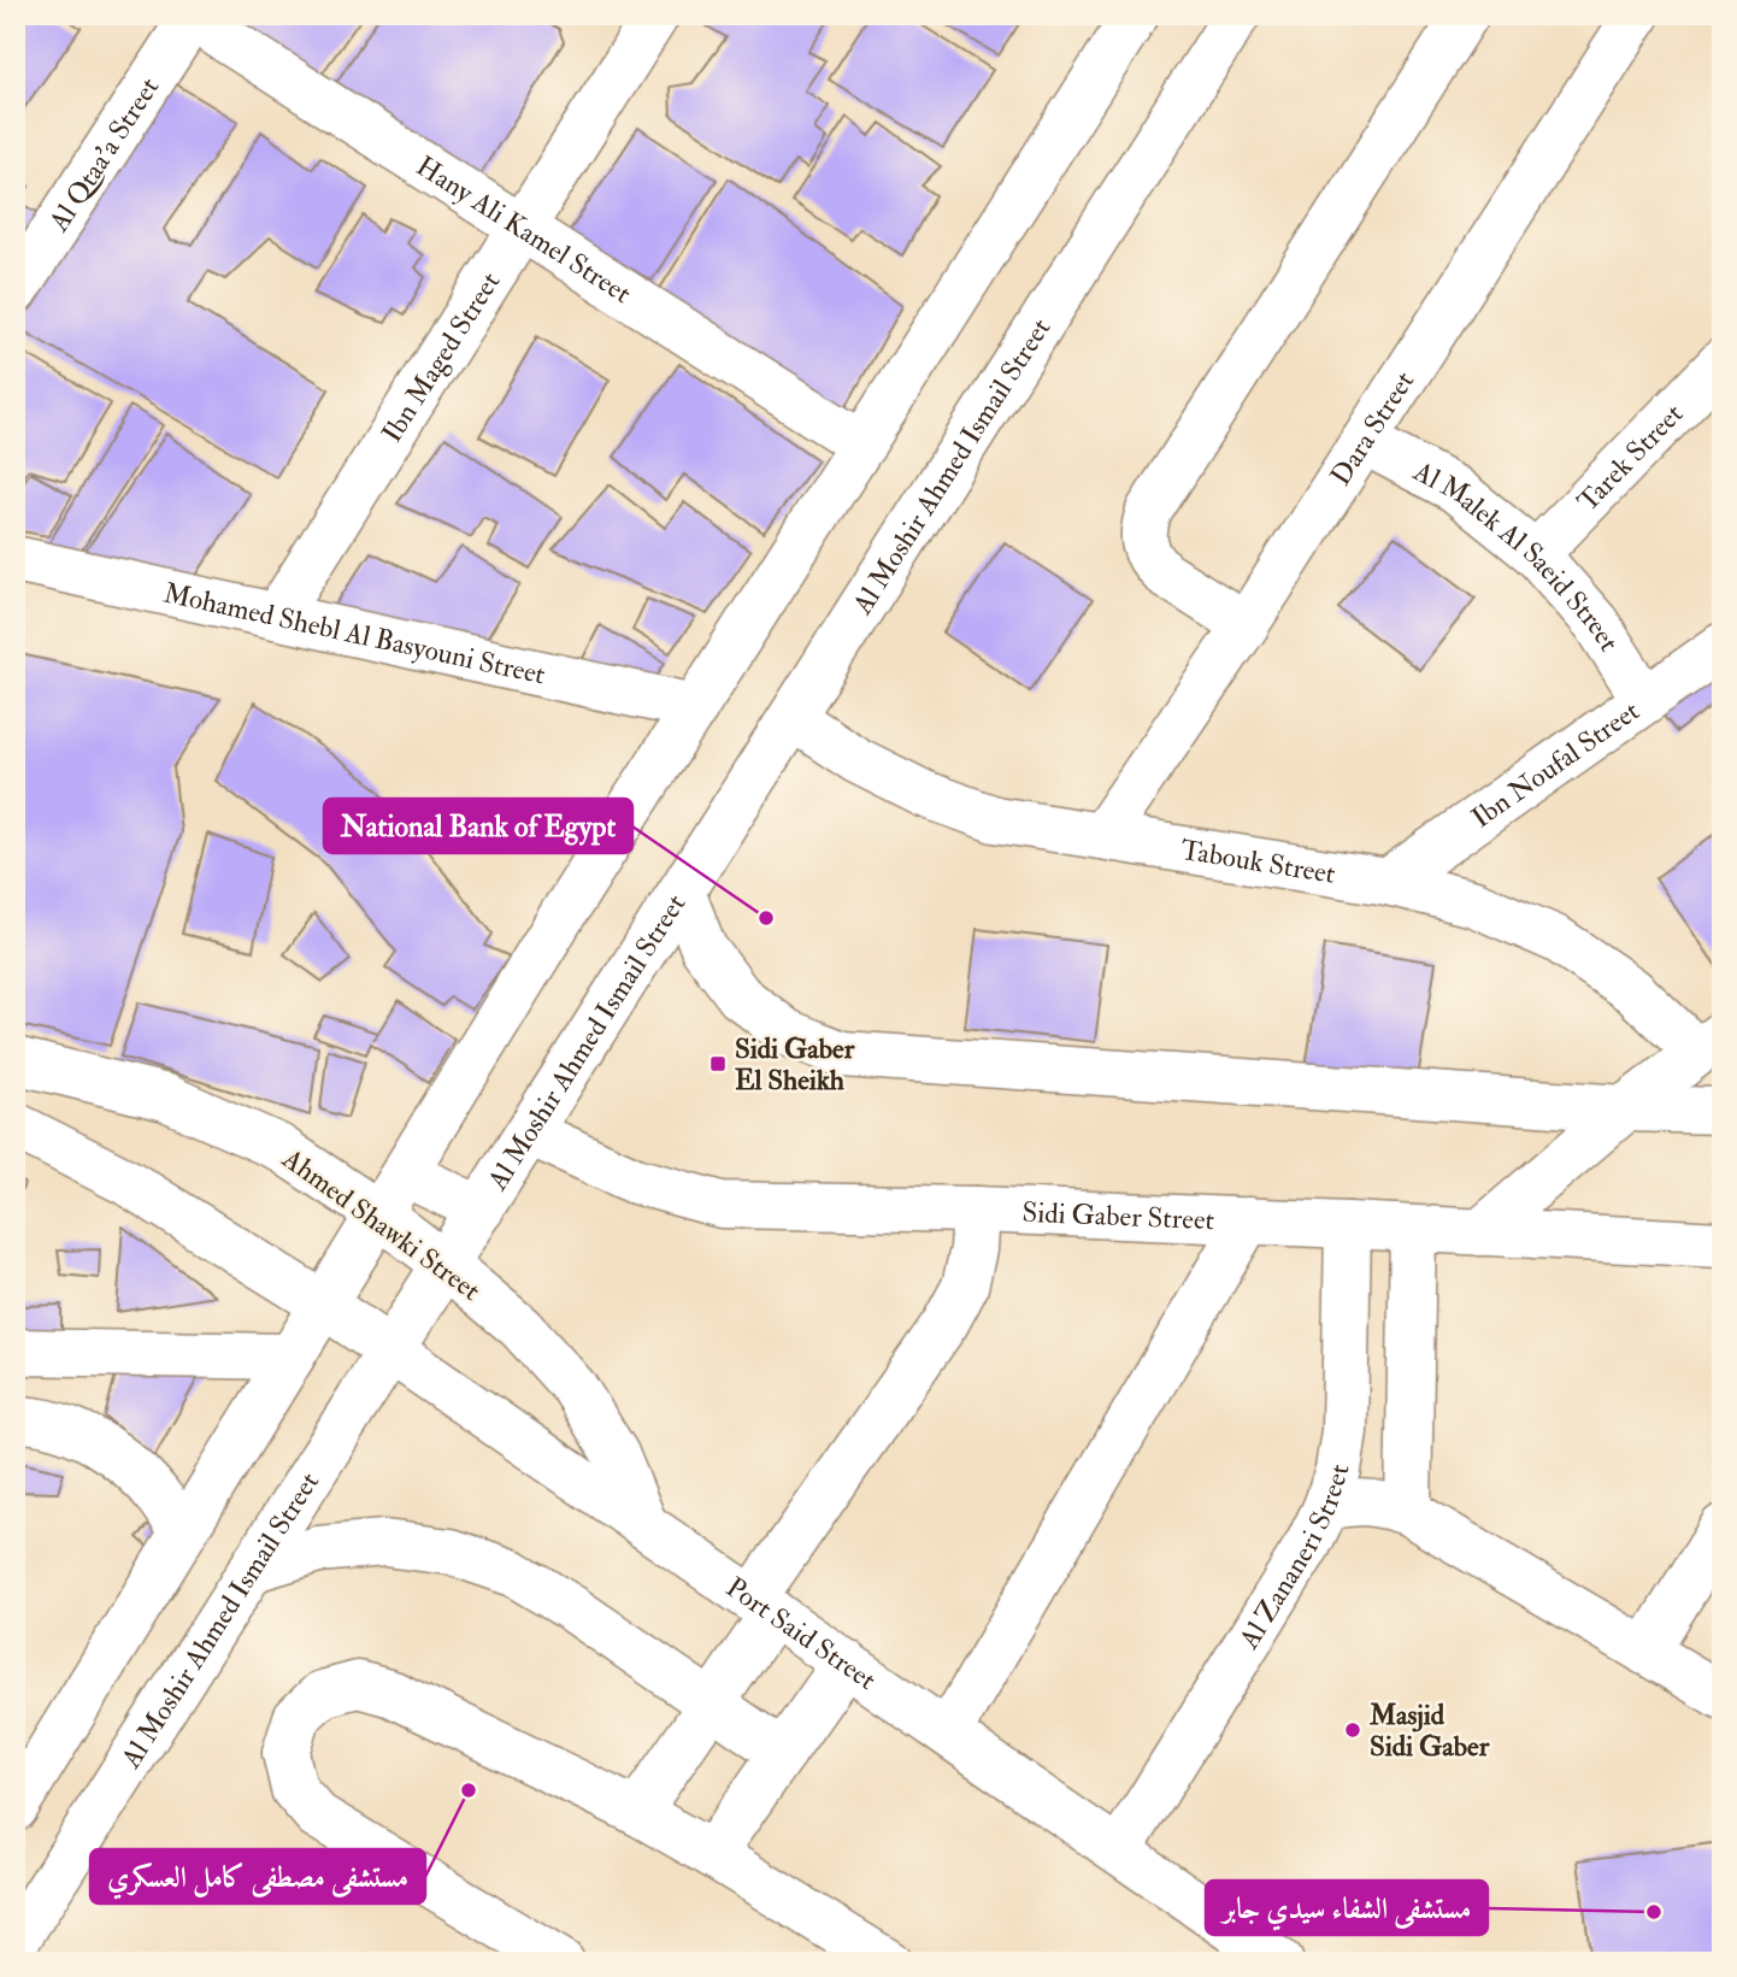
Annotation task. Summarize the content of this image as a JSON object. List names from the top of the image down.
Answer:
{
  "streets": {
    "street": [
      "Al Qtaa'a Street",
      "Hany Ali Kamel Street",
      "Ibn Maged Street",
      "Dara Street",
      "Tarek Street",
      "Al Moshir Ahmed Ismail Street",
      "Al Malek Al Saeid Street",
      "Mohamed Shebl Al Basyouni Street",
      "Ibn Noufal Street",
      "Tabouk Street",
      "Sidi Gaber Street",
      "Ahmed Shawki Street",
      "Al Zananeri Street",
      "Port Said Street"
    ]
  },
  "crossings": [
    ["Al Qtaa'a Street", "Hany Ali Kamel Street"],
    ["Hany Ali Kamel Street", "Ibn Maged Street"],
    ["Ibn Maged Street", "Mohamed Shebl Al Basyouni Street"],
    ["Dara Street", "Al Malek Al Saeid Street"],
    ["Dara Street", "Tabouk Street"],
    ["Tarek Street", "Al Malek Al Saeid Street"],
    ["Al Moshir Ahmed Ismail Street", "Tabouk Street"],
    ["Al Moshir Ahmed Ismail Street", "Sidi Gaber Street"],
    ["Al Moshir Ahmed Ismail Street", "Ahmed Shawki Street"],
    ["Al Moshir Ahmed Ismail Street", "Port Said Street"],
    ["Al Malek Al Saeid Street", "Ibn Noufal Street"],
    ["Ibn Noufal Street", "Tabouk Street"],
    ["Sidi Gaber Street", "Al Zananeri Street"],
    ["Ahmed Shawki Street", "Port Said Street"],
    ["Al Zananeri Street", "Port Said Street"]
  ],
  "places": {
    "other": [
      "National Bank of Egypt",
      "Masjid Sidi Gaber",
      "مستشفى مصطفى كامل العسكري",
      "مستشفى الشفاء سيدي جابر"
    ],
    "transit": ["Sidi Gaber El Sheikh"]
  }
}
